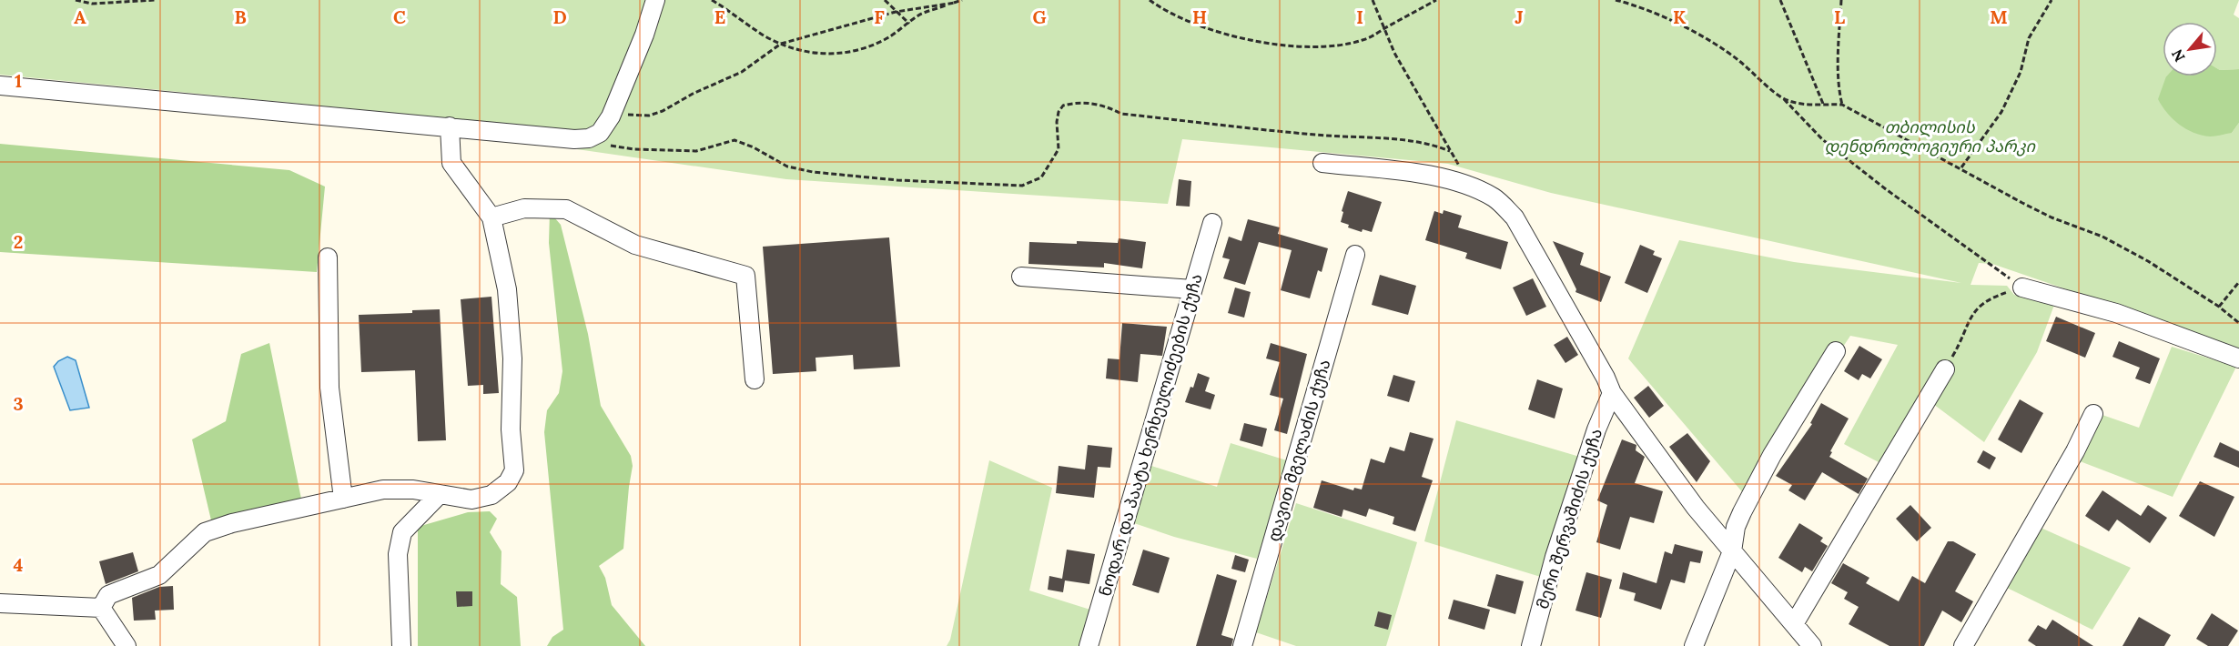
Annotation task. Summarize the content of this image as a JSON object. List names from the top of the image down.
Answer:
{
  "streets": {
    "street": ["ნოდარ და პაატა ხერხეულიძეების ქუჩა", "დავით მგელაძის ქუჩა", "მერი შერვაშიძის ქუჩა"]
  },
  "parks": ["თბილისის დენდროლოგიური პარკი"],
  "north": "bottom left",
  "grid": {
    "columns": [
      "A",
      "B",
      "C",
      "D",
      "E",
      "F",
      "G",
      "H",
      "I",
      "J",
      "K",
      "L",
      "M"
    ],
    "rows": [
      "1",
      "2",
      "3",
      "4"
    ]
  }
}
